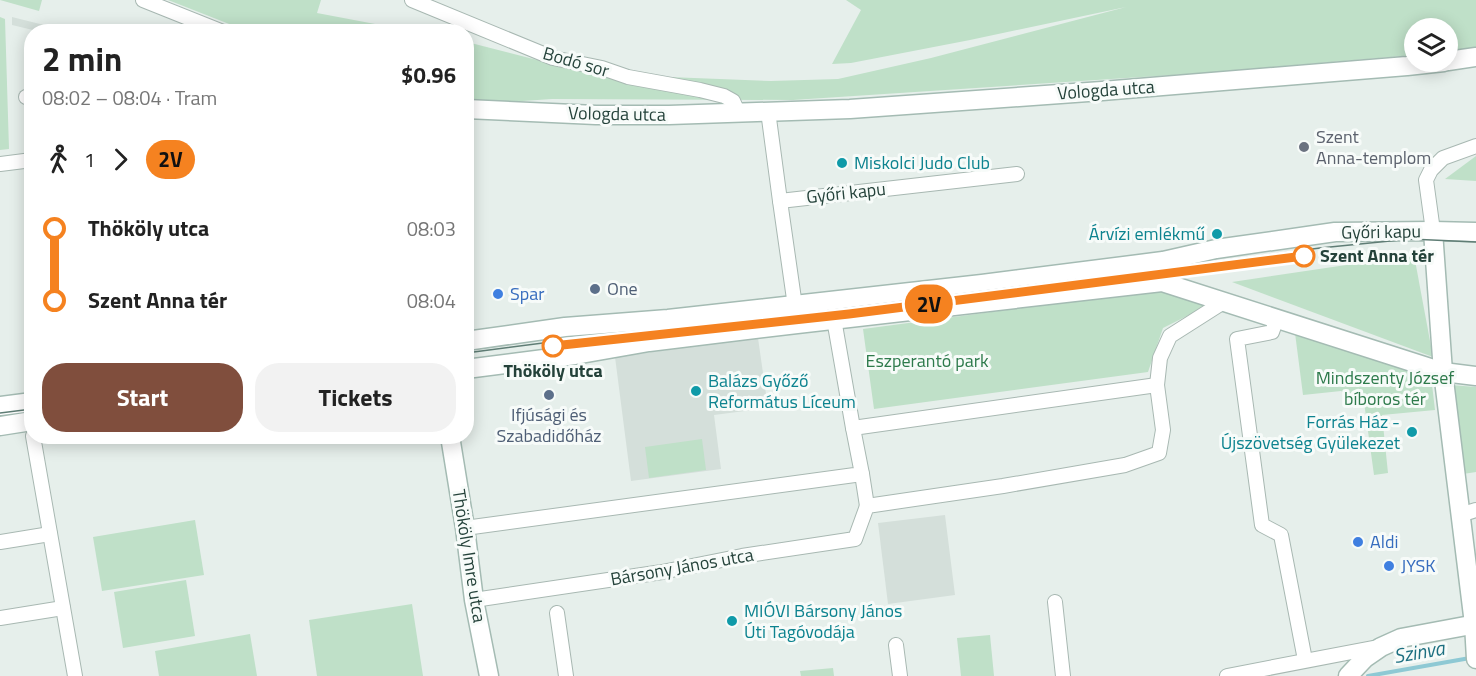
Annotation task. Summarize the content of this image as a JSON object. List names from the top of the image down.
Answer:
{
  "streets": {
    "street": [
      "Bodó sor",
      "Vologda utca",
      "Győri kapu",
      "Thököly Imre utca",
      "Bársony János utca"
    ]
  },
  "crossings": [
    ["Bodó sor", "Vologda utca"],
    ["Győri kapu", "Bársony János utca"],
    ["Thököly Imre utca", "Bársony János utca"]
  ],
  "water": ["Szinva"],
  "parks": ["Eszperantó park", "Mindszenty József bíboros tér"],
  "places": [
    "Szent Anna-templom",
    "Miskolci Judo Club",
    "Árvízi emlékmű",
    "Szent Anna tér",
    "One",
    "Spar",
    "Thököly utca",
    "Balázs Győző Református Líceum",
    "Ifjúsági és Szabadidőház",
    "Forrás Ház - Újszövetség Gyülekezet",
    "Aldi",
    "JYSK",
    "MIÓVI Bársony János Úti Tagóvodája"
  ],
  "lines": ["tram line 2V"],
  "page": {
    "on_map": "2V",
    "heading": ["2 min", "08:02 – 08:04 · Tram", "$0.96"],
    "legs": ["1", "2V"],
    "list": [
      {
        "name": "Thököly utca",
        "value": "08:03"
      },
      {
        "name": "Szent Anna tér",
        "value": "08:04"
      }
    ],
    "buttons": ["Start", "Tickets"]
  }
}
